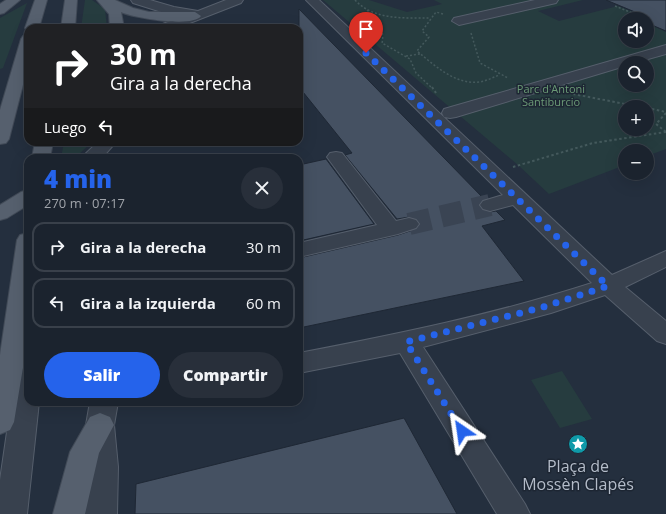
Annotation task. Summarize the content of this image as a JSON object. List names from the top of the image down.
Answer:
{
  "parks": ["Parc d'Antoni Santiburcio"],
  "places": {
    "place": ["Plaça de Mossèn Clapés"]
  },
  "page": {
    "map_buttons": ["+", "−"],
    "turn": ["30 m", "Gira a la derecha"],
    "then": "Luego",
    "heading": ["4 min", "270 m · 07:17"],
    "list": [
      {
        "name": "Gira a la derecha",
        "value": "30 m"
      },
      {
        "name": "Gira a la izquierda",
        "value": "60 m"
      }
    ],
    "buttons": ["Salir", "Compartir"]
  }
}
